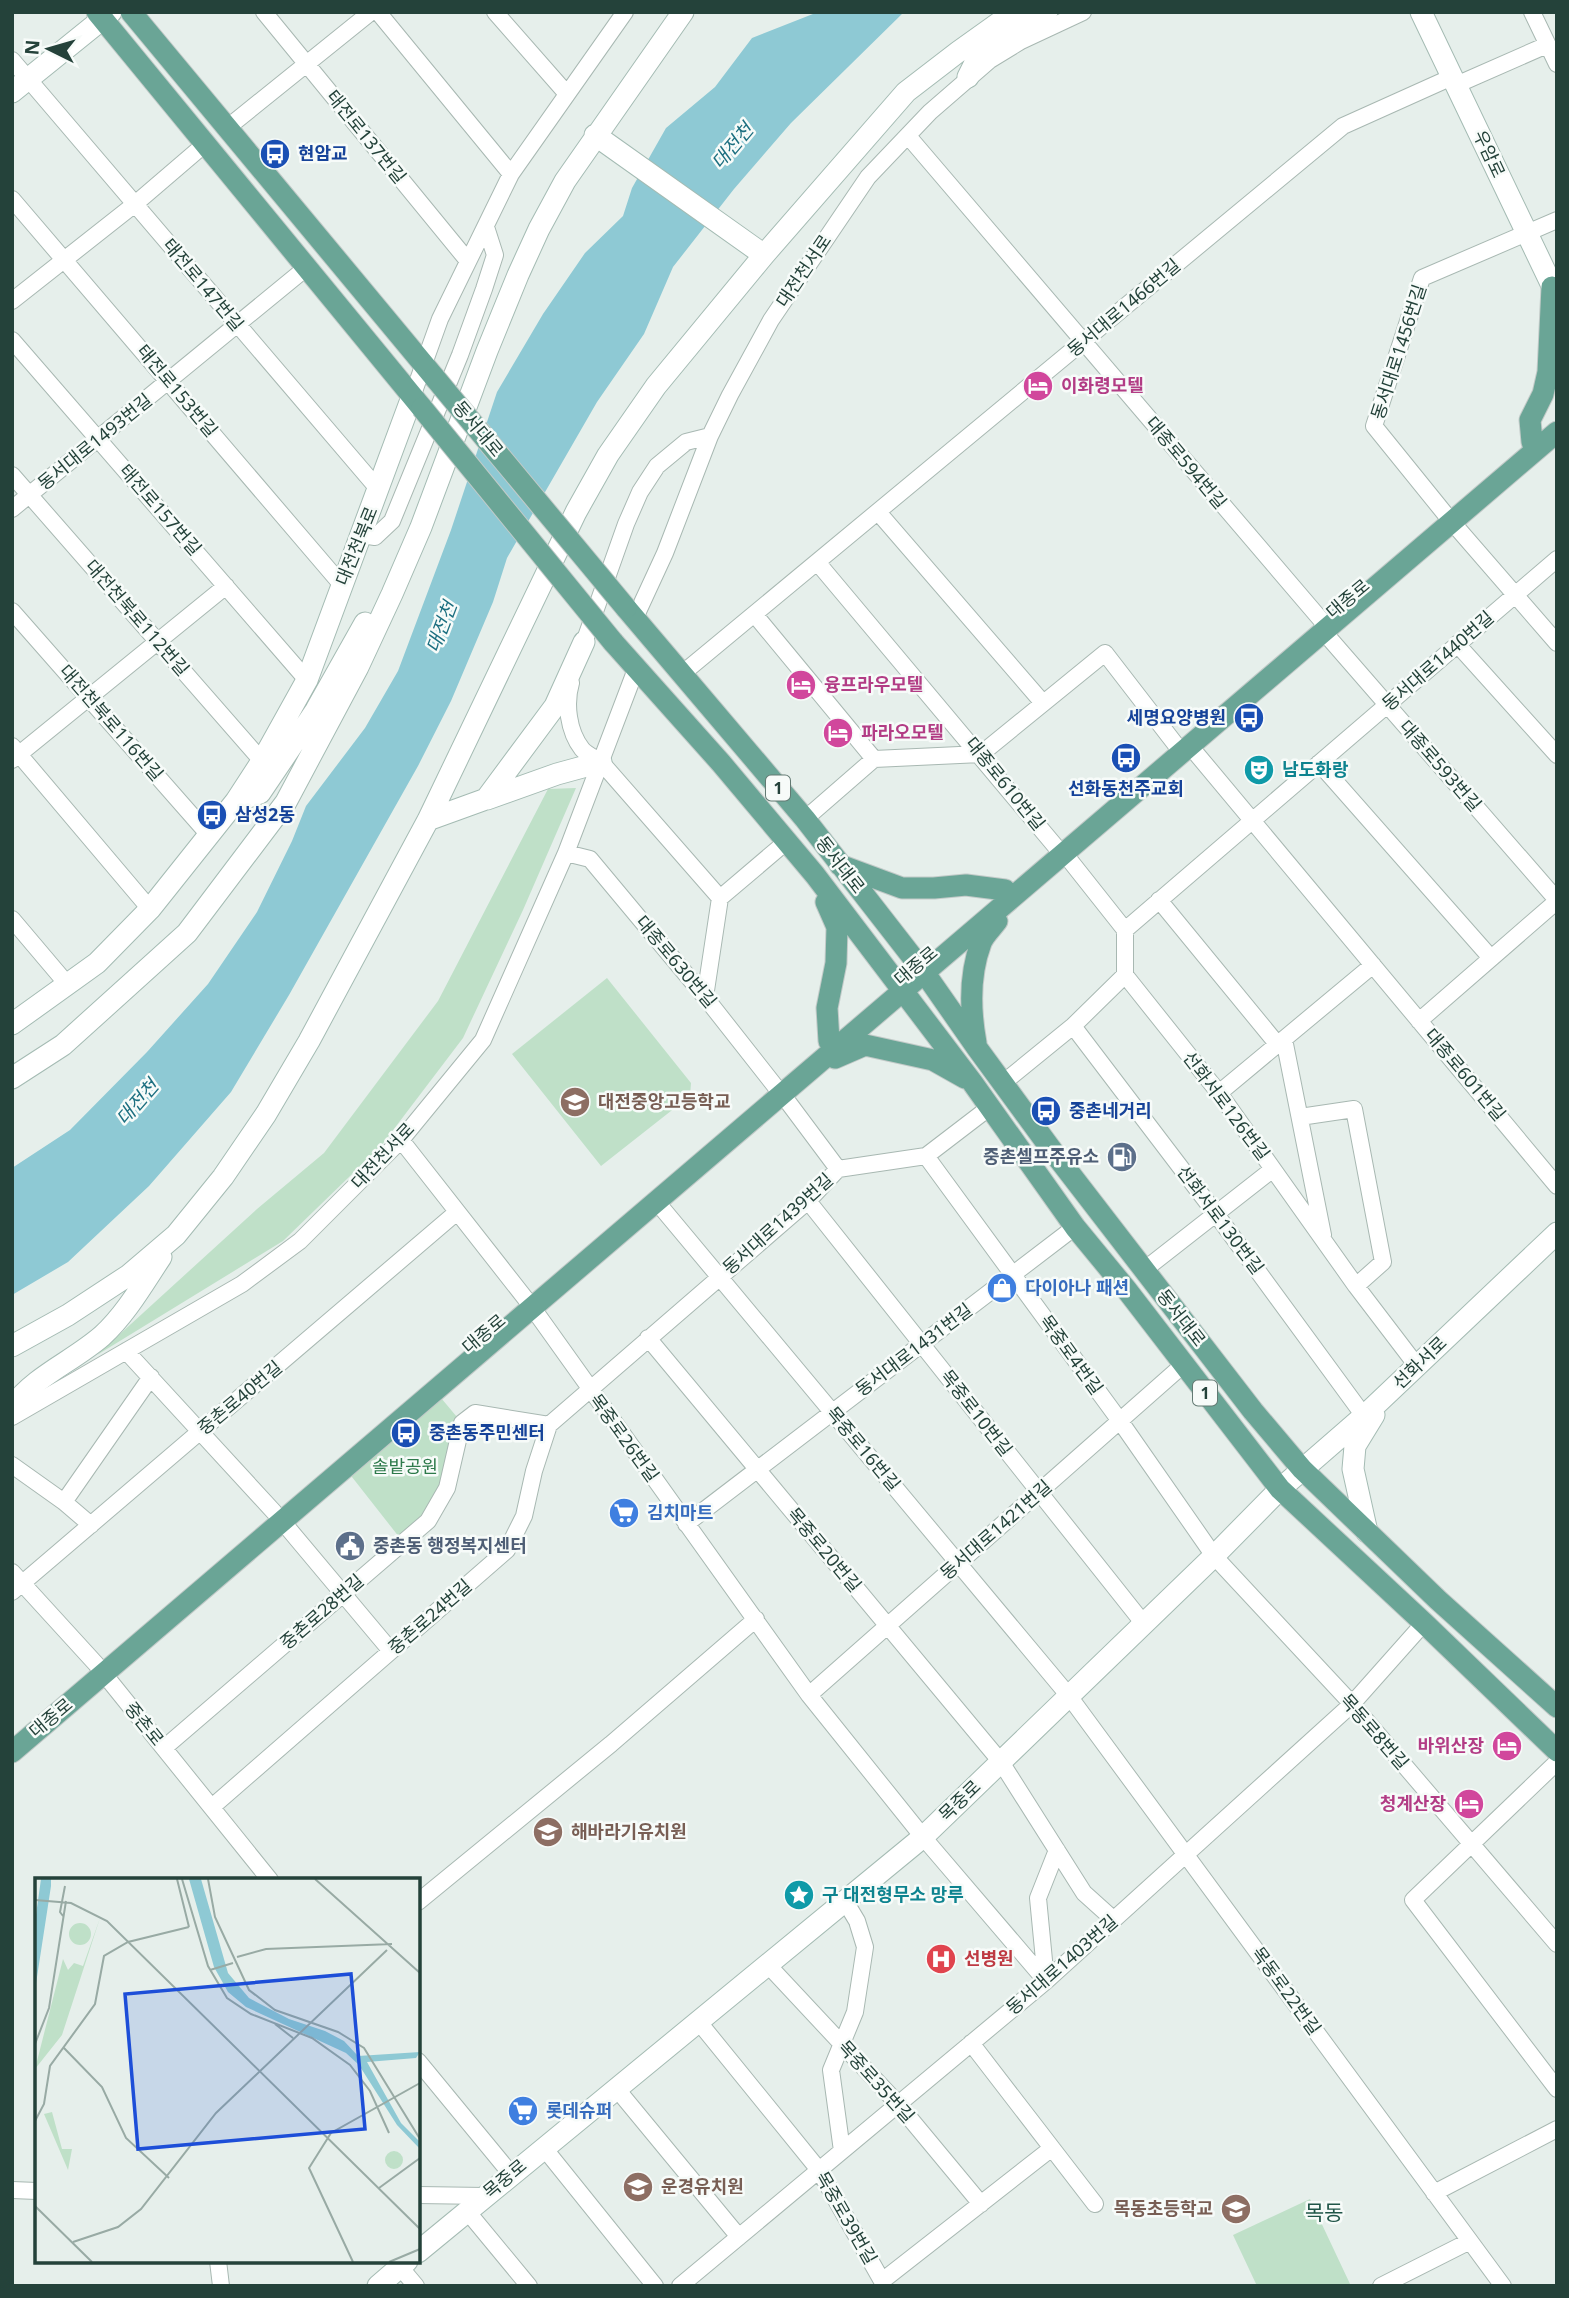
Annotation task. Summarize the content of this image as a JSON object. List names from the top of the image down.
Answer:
{
  "streets": {
    "main road": [
      "우암로",
      "동서대로",
      "대전천북로",
      "대종로",
      "1",
      "선화서로",
      "목중로"
    ],
    "street": [
      "태전로137번길",
      "대전천서로",
      "태전로147번길",
      "동서대로1466번길",
      "동서대로1456번길",
      "태전로153번길",
      "동서대로1493번길",
      "대종로594번길",
      "태전로157번길",
      "대전천북로112번길",
      "동서대로1440번길",
      "대전천북로116번길",
      "대종로593번길",
      "대종로610번길",
      "대종로630번길",
      "대종로601번길",
      "선화서로126번길",
      "선화서로130번길",
      "동서대로1439번길",
      "동서대로1431번길",
      "목중로4번길",
      "중촌로40번길",
      "목중로10번길",
      "목중로26번길",
      "목중로16번길",
      "동서대로1421번길",
      "목중로20번길",
      "중촌로28번길",
      "중촌로24번길",
      "중촌로",
      "목동로8번길",
      "동서대로1403번길",
      "목동로22번길",
      "목중로35번길",
      "목중로39번길"
    ]
  },
  "crossings": [
    ["태전로137번길", "대전천북로"],
    ["우암로", "동서대로1466번길"],
    ["우암로", "동서대로1456번길"],
    ["대전천서로", "동서대로"],
    ["대전천서로", "대종로594번길"],
    ["대전천서로", "대종로630번길"],
    ["대전천서로", "목중로26번길"],
    ["태전로147번길", "동서대로1493번길"],
    ["태전로147번길", "대전천북로"],
    ["동서대로1466번길", "동서대로"],
    ["동서대로1466번길", "대종로594번길"],
    ["동서대로1466번길", "대종로610번길"],
    ["동서대로1456번길", "대종로"],
    ["태전로153번길", "동서대로1493번길"],
    ["태전로153번길", "대전천북로"],
    ["동서대로", "동서대로1493번길"],
    ["동서대로", "대전천북로"],
    ["동서대로", "대종로"],
    ["동서대로", "동서대로1439번길"],
    ["동서대로", "동서대로1431번길"],
    ["동서대로", "선화서로"],
    ["동서대로", "동서대로1421번길"],
    ["동서대로", "목중로"],
    ["동서대로", "동서대로1403번길"],
    ["동서대로1493번길", "태전로157번길"],
    ["동서대로1493번길", "대전천북로112번길"],
    ["대종로594번길", "대종로"],
    ["대종로594번길", "대종로593번길"],
    ["태전로157번길", "대전천북로"],
    ["대전천북로", "대전천북로112번길"],
    ["대전천북로", "대전천북로116번길"],
    ["대종로", "대종로593번길"],
    ["대종로", "대종로610번길"],
    ["대종로", "대종로630번길"],
    ["대종로", "대종로601번길"],
    ["대종로", "목중로26번길"],
    ["대종로", "목중로16번길"],
    ["대종로", "중촌로"],
    ["동서대로1440번길", "대종로593번길"],
    ["동서대로1440번길", "대종로610번길"],
    ["동서대로1440번길", "대종로601번길"],
    ["대종로593번길", "대종로601번길"],
    ["선화서로126번길", "선화서로"],
    ["선화서로130번길", "선화서로"],
    ["동서대로1439번길", "목중로4번길"],
    ["동서대로1439번길", "목중로10번길"],
    ["동서대로1439번길", "목중로26번길"],
    ["동서대로1439번길", "목중로16번길"],
    ["동서대로1439번길", "목중로20번길"],
    ["동서대로1431번길", "목중로4번길"],
    ["동서대로1431번길", "목중로10번길"],
    ["동서대로1431번길", "목중로26번길"],
    ["동서대로1431번길", "목중로16번길"],
    ["동서대로1431번길", "목중로20번길"],
    ["목중로4번길", "동서대로1421번길"],
    ["목중로4번길", "목동로8번길"],
    ["목중로4번길", "목중로"],
    ["선화서로", "목중로"],
    ["중촌로40번길", "목중로26번길"],
    ["중촌로40번길", "중촌로"],
    ["목중로10번길", "동서대로1421번길"],
    ["목중로10번길", "목중로"],
    ["목중로26번길", "동서대로1421번길"],
    ["목중로26번길", "목중로"],
    ["목중로26번길", "동서대로1403번길"],
    ["목중로16번길", "동서대로1421번길"],
    ["목중로16번길", "목중로"],
    ["목중로16번길", "목동로22번길"],
    ["동서대로1421번길", "목중로20번길"],
    ["목중로20번길", "목중로"],
    ["목중로20번길", "동서대로1403번길"],
    ["중촌로28번길", "중촌로24번길"],
    ["중촌로28번길", "중촌로"],
    ["중촌로24번길", "중촌로"],
    ["목동로8번길", "목중로"],
    ["목동로8번길", "동서대로1403번길"],
    ["목중로", "목동로22번길"],
    ["목중로", "목중로35번길"],
    ["목중로", "목중로39번길"],
    ["동서대로1403번길", "목동로22번길"],
    ["동서대로1403번길", "목중로35번길"],
    ["동서대로1403번길", "목중로39번길"],
    ["목중로35번길", "목중로39번길"]
  ],
  "districts": ["목동"],
  "water": ["대전천"],
  "parks": ["솔밭공원"],
  "places": {
    "bus stop": [
      "현암교",
      "세명요양병원",
      "선화동천주교회",
      "삼성2동",
      "중촌네거리",
      "중촌동주민센터"
    ],
    "hotel": [
      "이화령모텔",
      "융프라우모텔",
      "파라오모텔",
      "바위산장",
      "청계산장"
    ],
    "theatre": ["남도화랑"],
    "school or university": [
      "대전중앙고등학교",
      "해바라기유치원",
      "운경유치원",
      "목동초등학교"
    ],
    "fuel station": ["중촌셀프주유소"],
    "shop": ["다이아나 패션"],
    "supermarket": ["김치마트", "롯데슈퍼"],
    "public building": ["중촌동 행정복지센터"],
    "place": ["구 대전형무소 망루"],
    "hospital": ["선병원"]
  },
  "north": "left"
}
